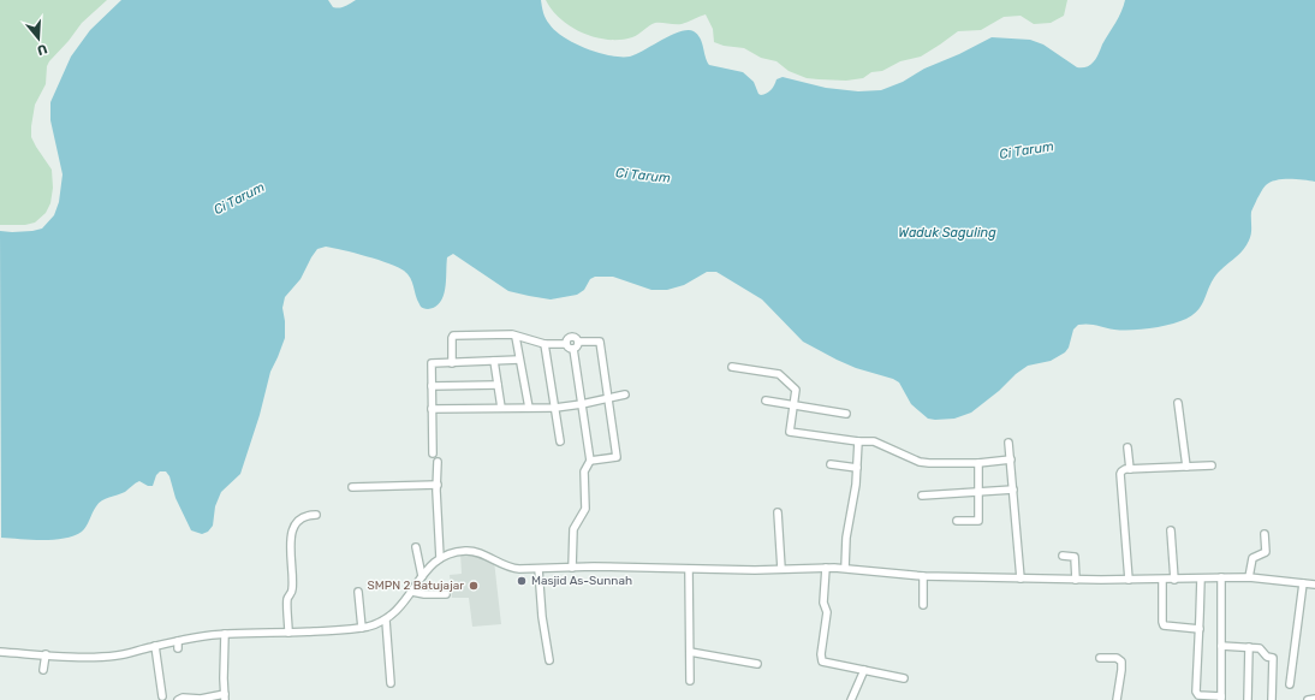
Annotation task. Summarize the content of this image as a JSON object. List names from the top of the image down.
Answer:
{
  "water": ["Ci Tarum", "Waduk Saguling"],
  "places": ["Masjid As-Sunnah", "SMPN 2 Batujajar"],
  "north": "bottom"
}
